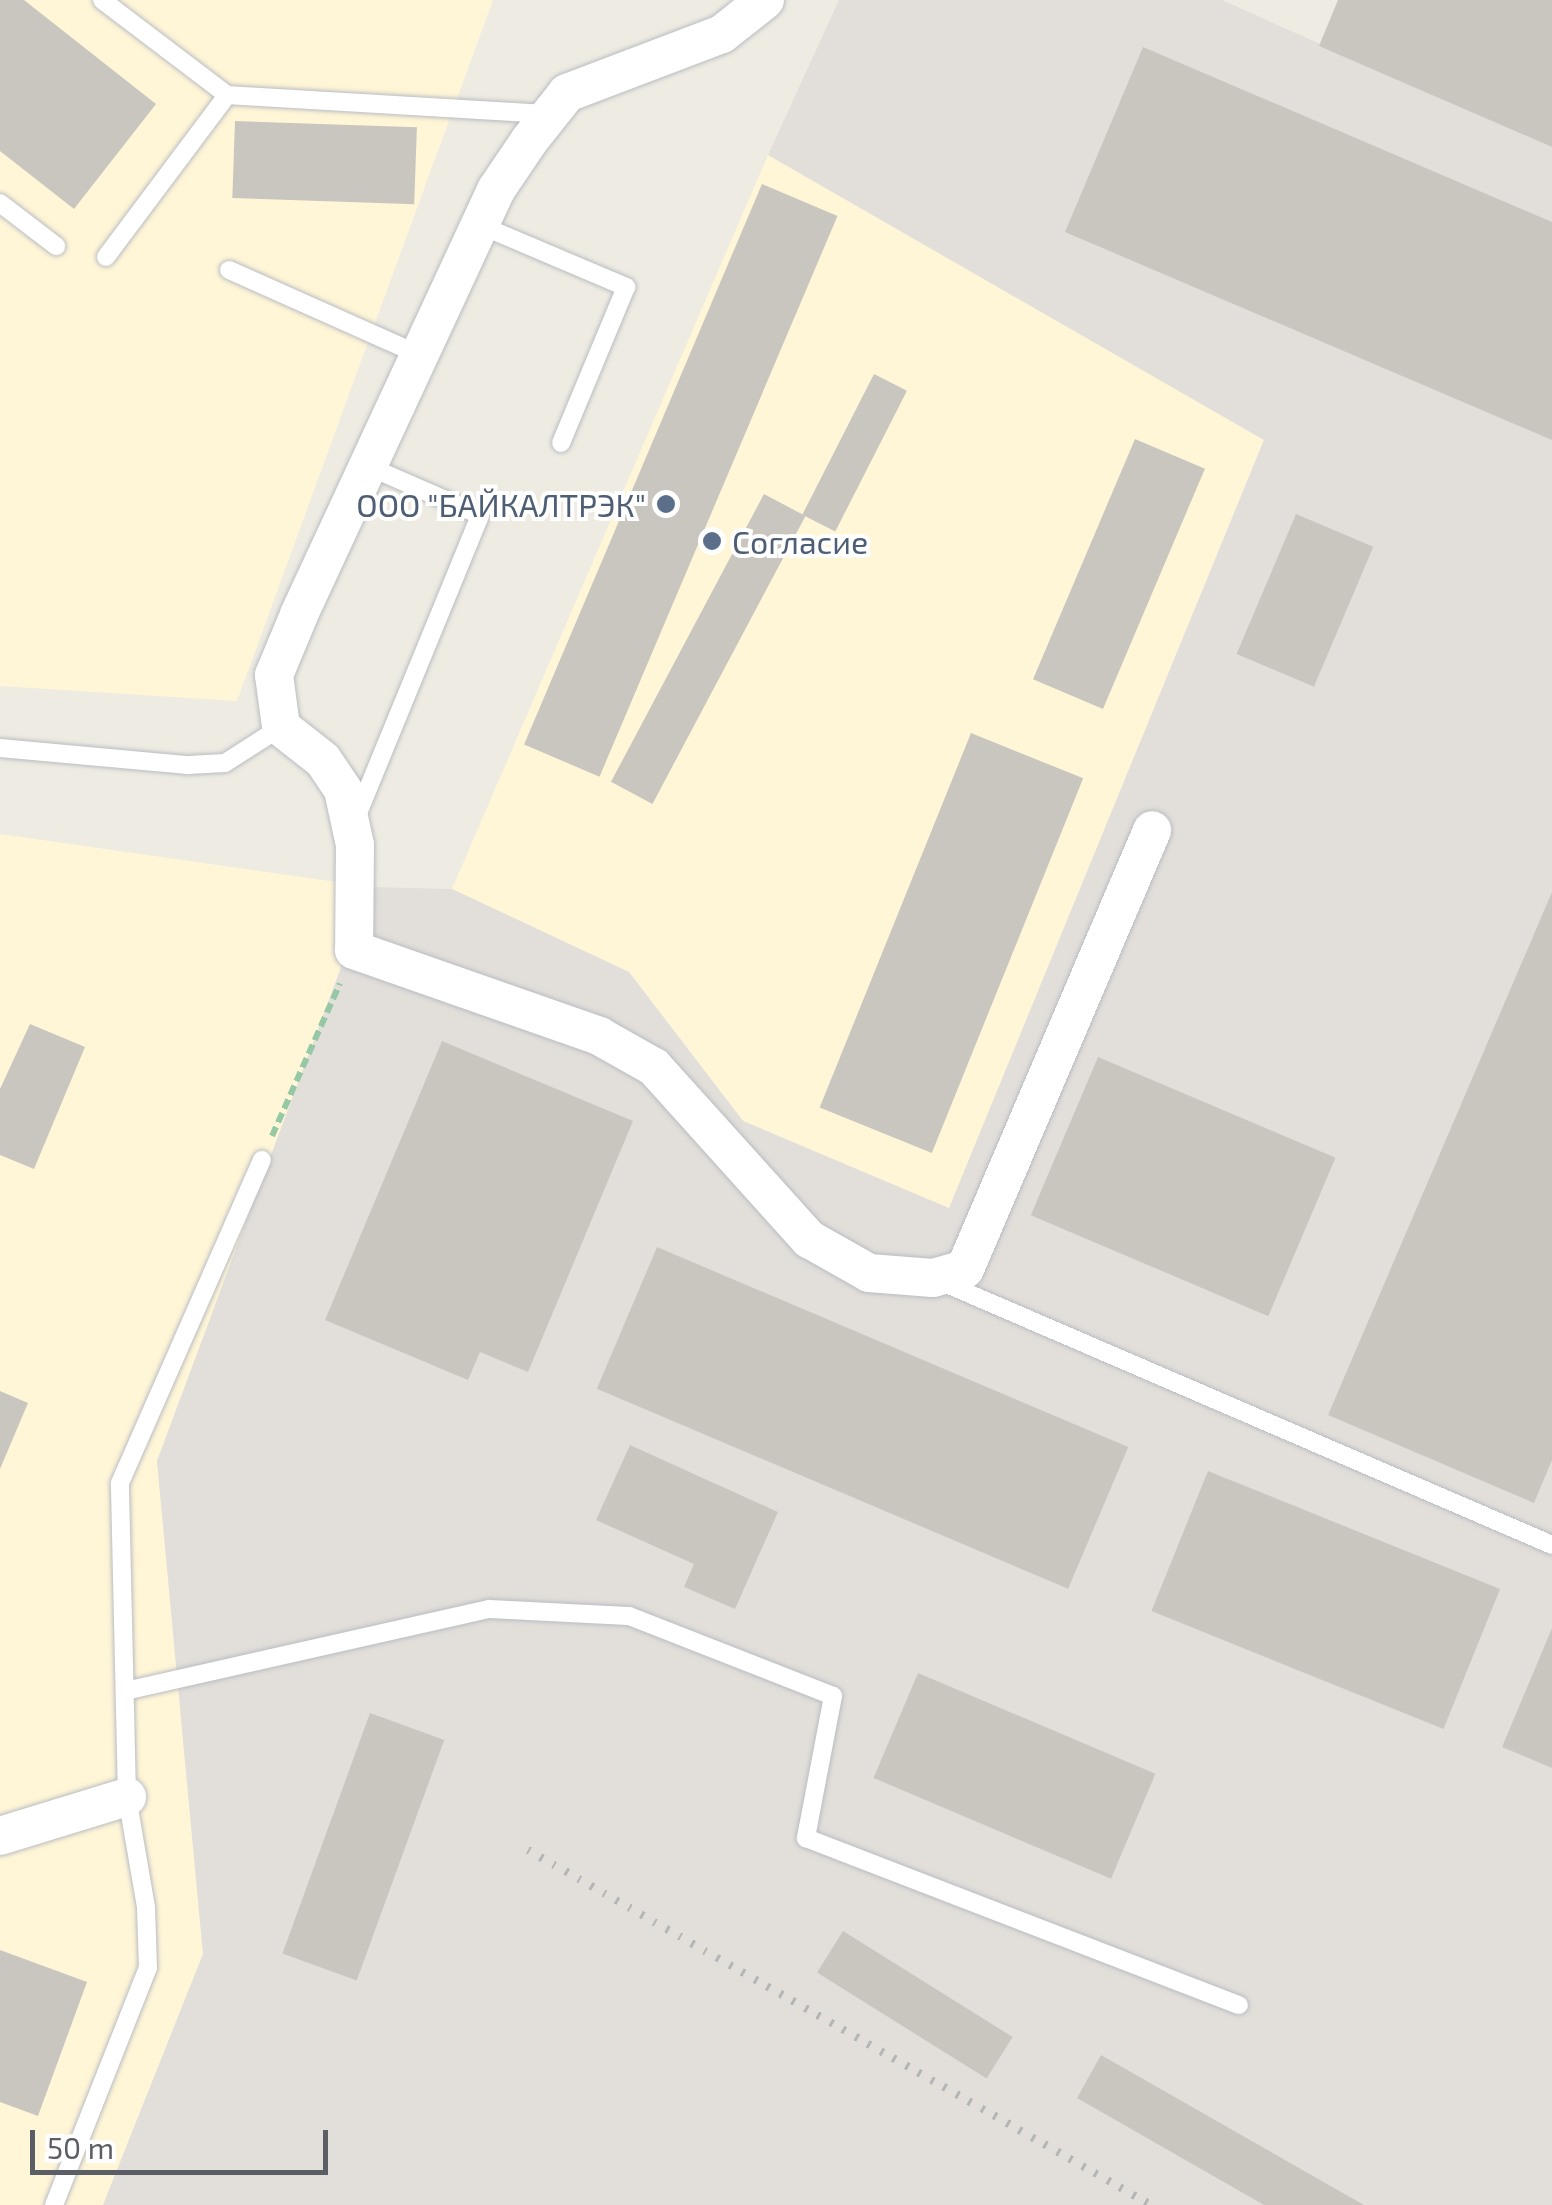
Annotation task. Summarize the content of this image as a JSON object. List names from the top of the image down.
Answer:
{
  "places": ["ООО \"БАЙКАЛТРЭК\"", "Согласие"],
  "scale_bar": "50 m"
}
